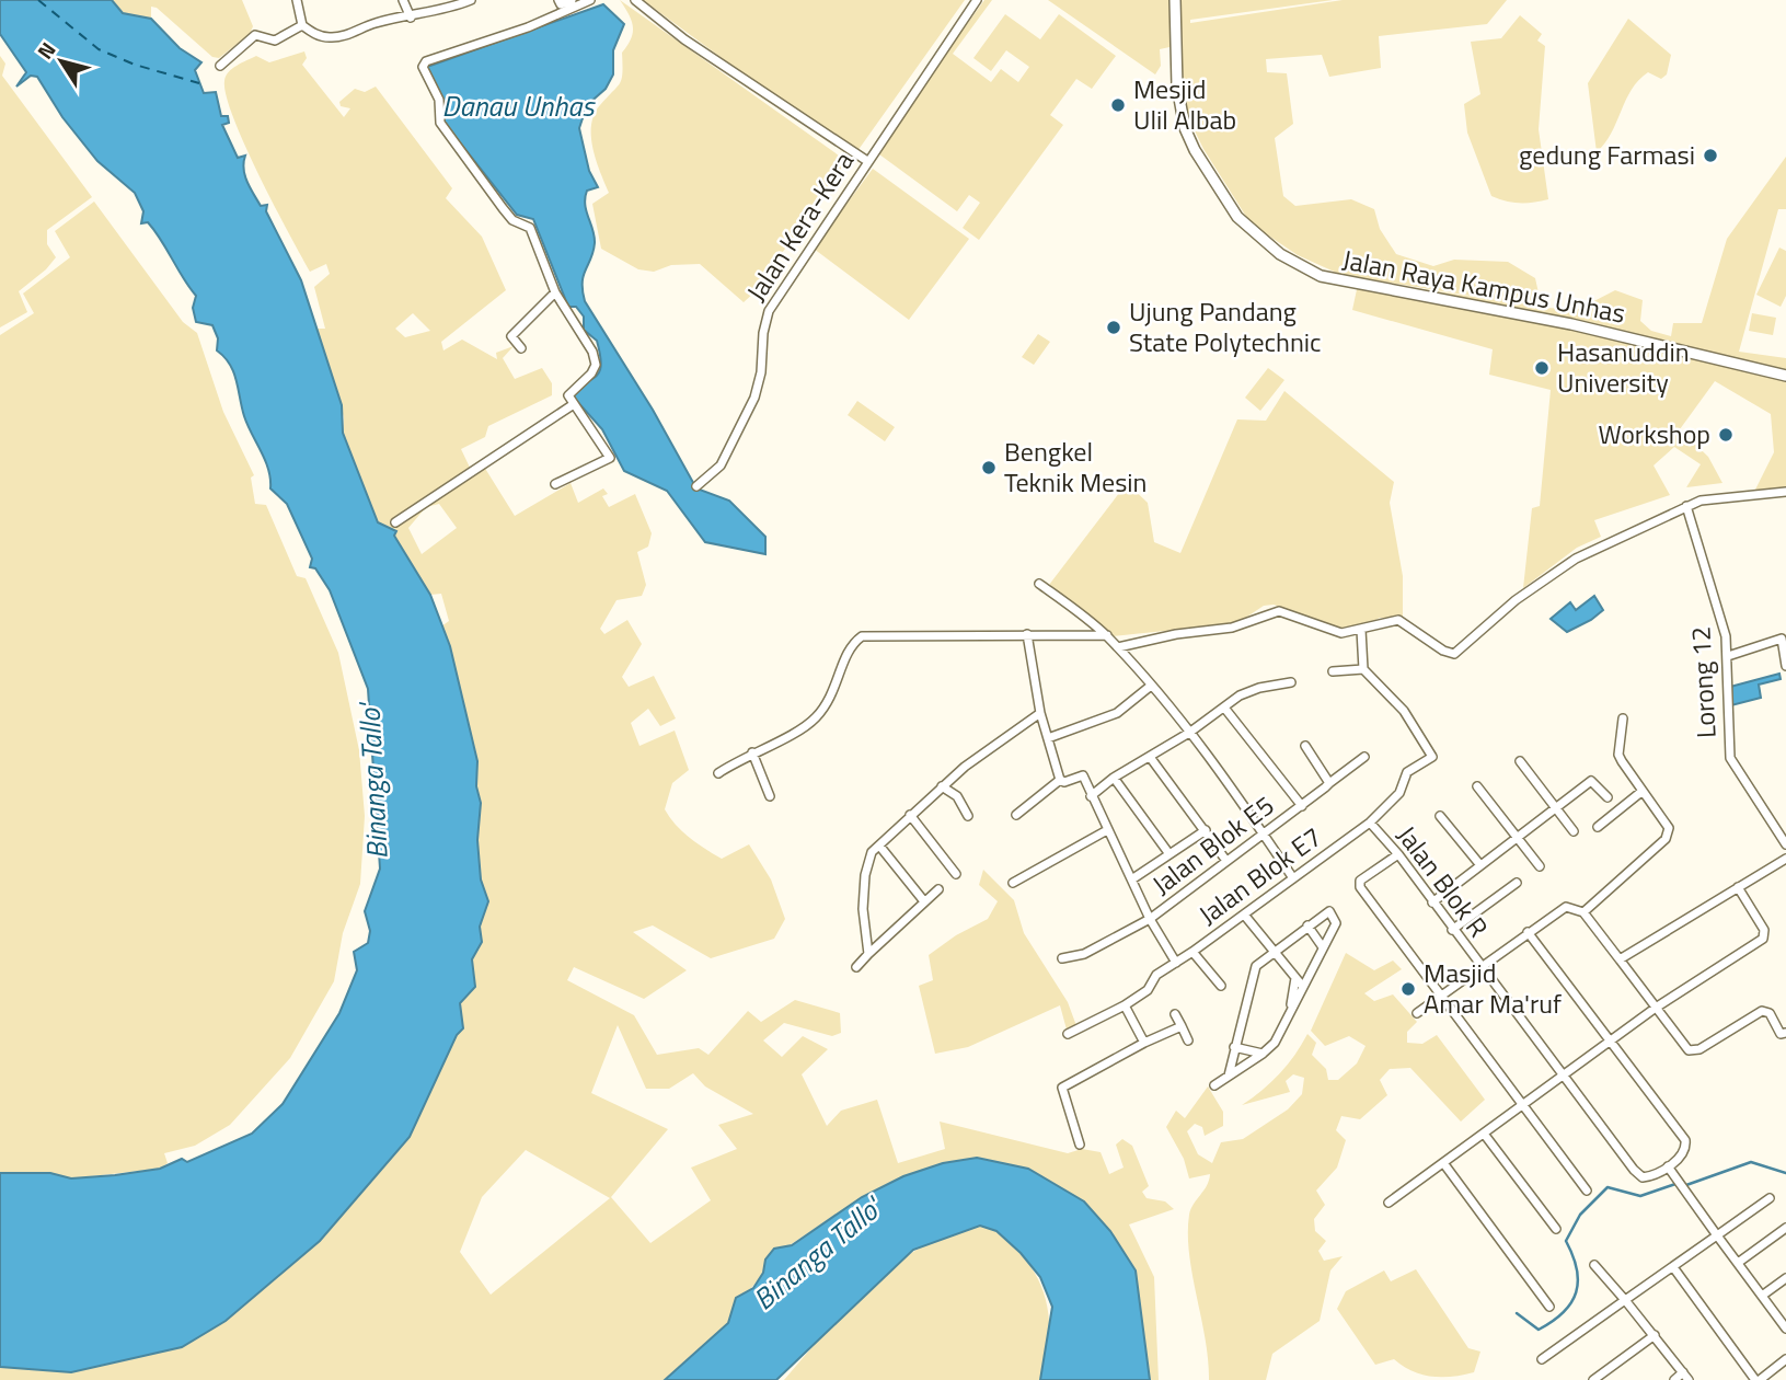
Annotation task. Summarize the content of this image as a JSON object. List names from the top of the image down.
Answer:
{
  "streets": {
    "street": [
      "Jalan Kera-Kera",
      "Jalan Raya Kampus Unhas",
      "Lorong 12",
      "Jalan Blok E5",
      "Jalan Blok E7",
      "Jalan Blok R"
    ]
  },
  "crossings": [
    ["Jalan Blok E7", "Jalan Blok R"]
  ],
  "water": ["Danau Unhas", "Binanga Tallo'"],
  "places": [
    "Mesjid Ulil Albab",
    "gedung Farmasi",
    "Ujung Pandang State Polytechnic",
    "Hasanuddin University",
    "Workshop",
    "Bengkel Teknik Mesin",
    "Masjid Amar Ma'ruf"
  ],
  "north": "top left"
}
